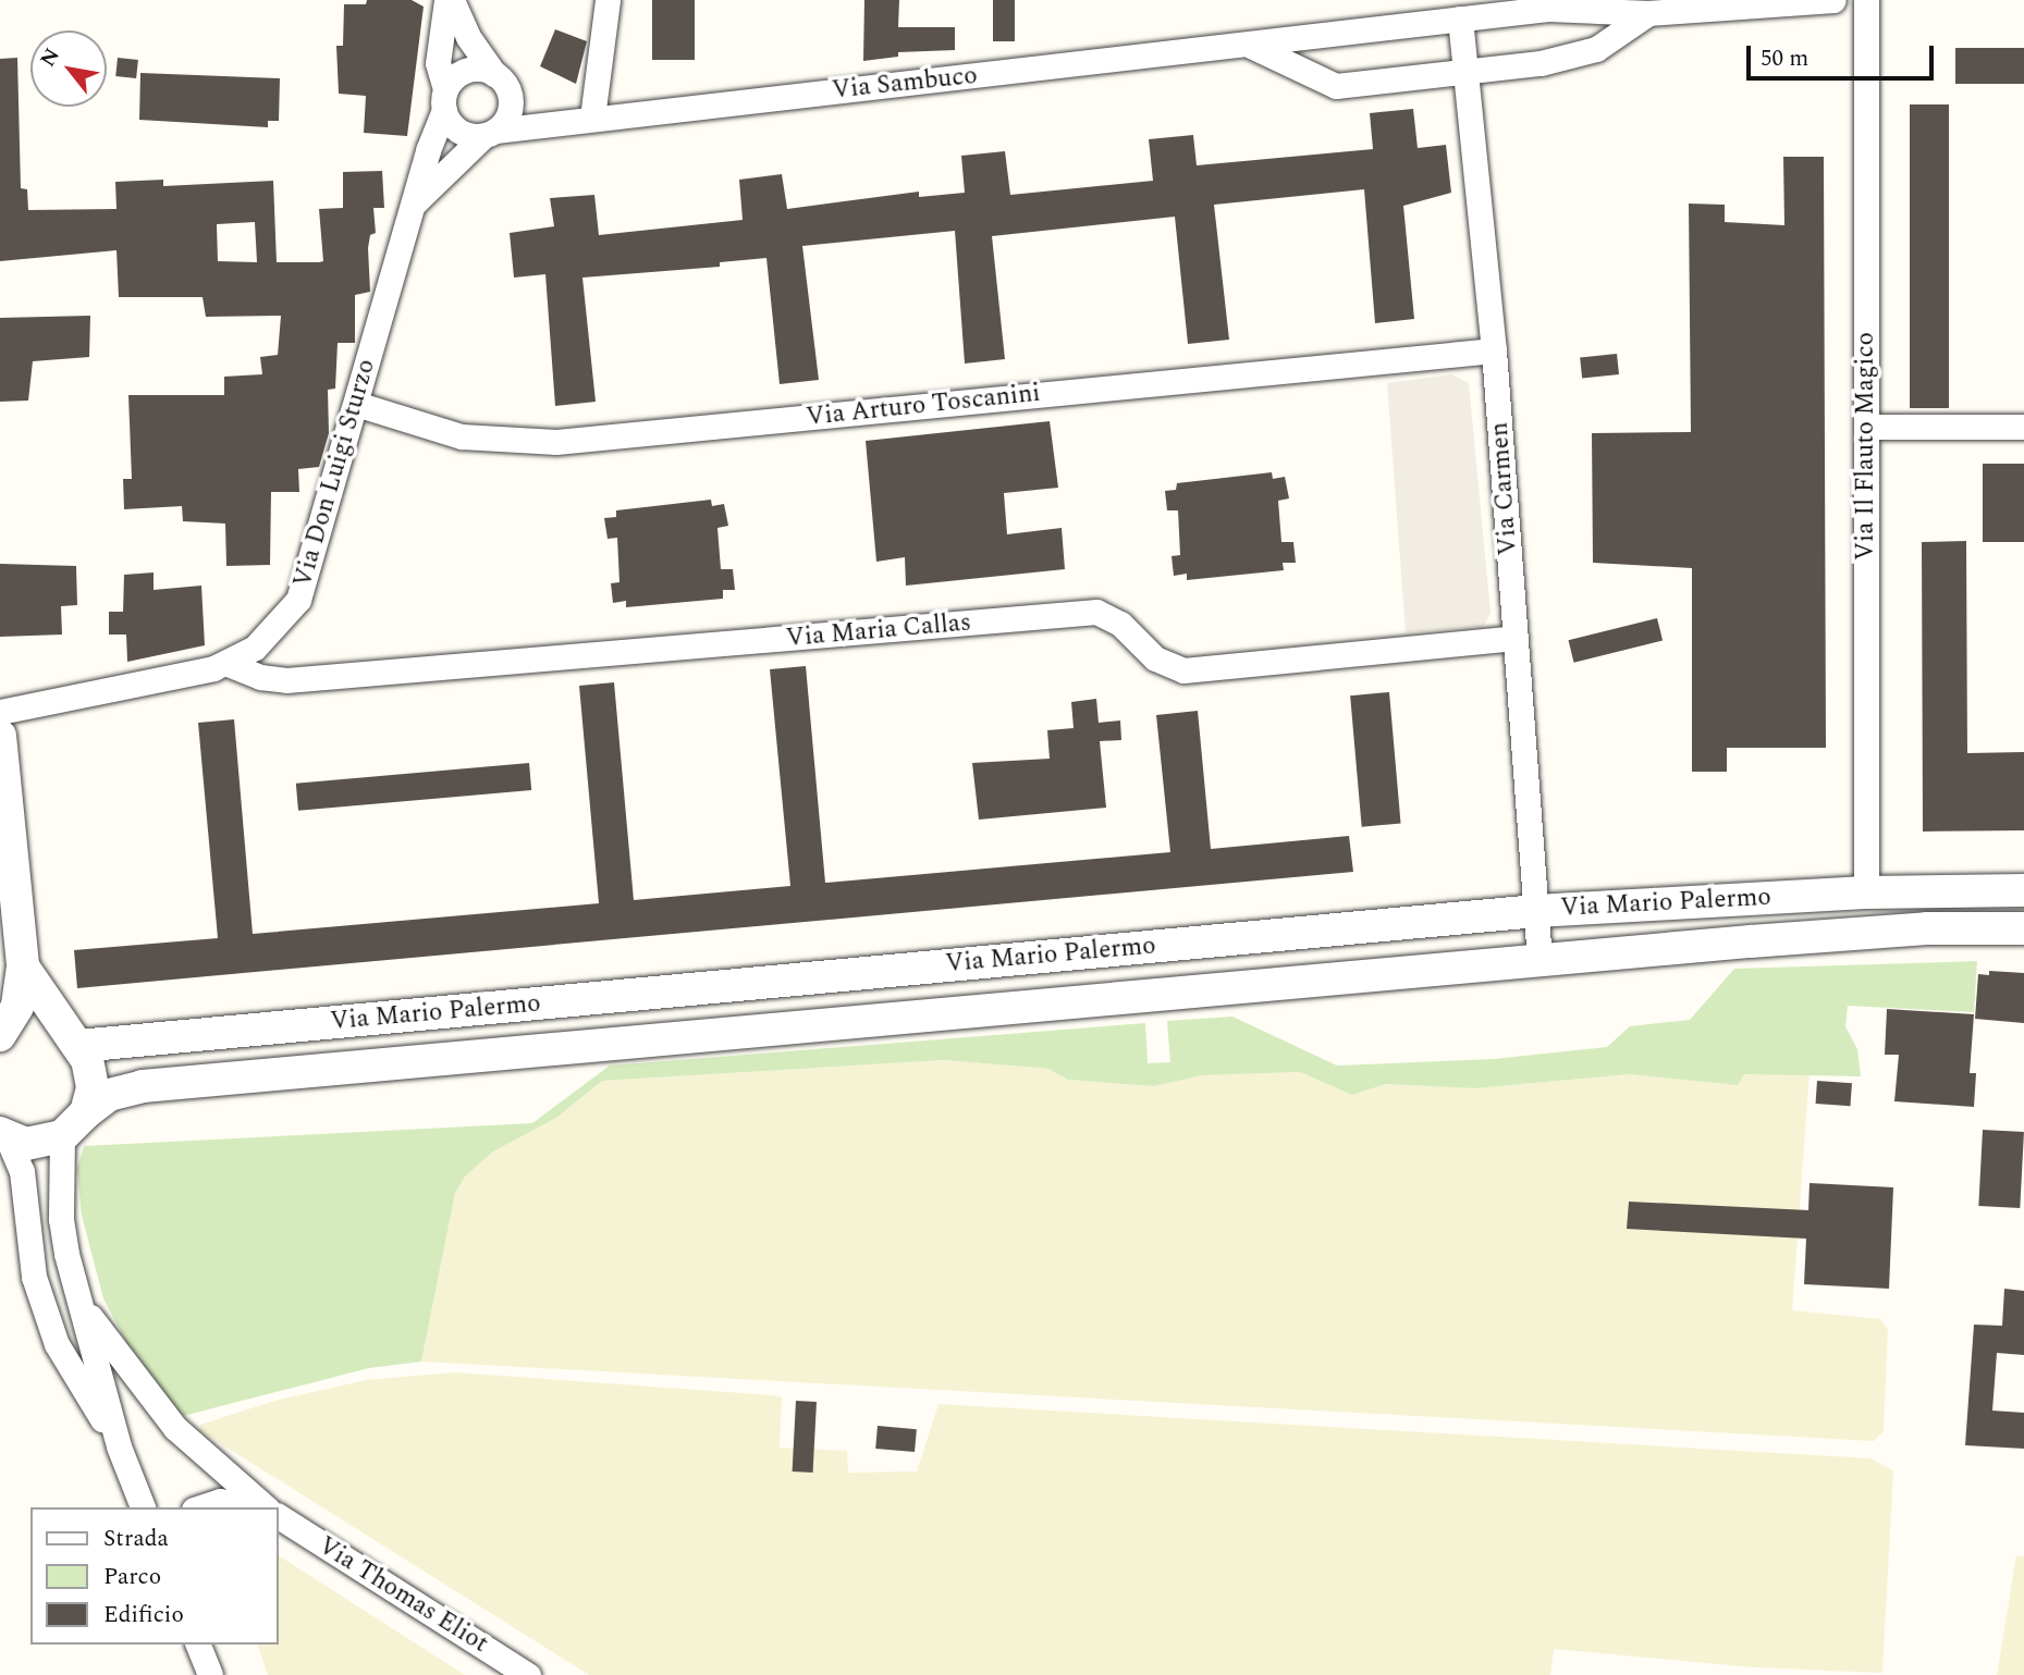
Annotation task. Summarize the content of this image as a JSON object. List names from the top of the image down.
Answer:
{
  "streets": {
    "street": [
      "Via Sambuco",
      "Via Arturo Toscanini",
      "Via Il Flauto Magico",
      "Via Don Luigi Sturzo",
      "Via Carmen",
      "Via Maria Callas",
      "Via Mario Palermo",
      "Via Thomas Eliot"
    ]
  },
  "crossings": [
    ["Via Sambuco", "Via Don Luigi Sturzo"],
    ["Via Sambuco", "Via Carmen"],
    ["Via Arturo Toscanini", "Via Don Luigi Sturzo"],
    ["Via Arturo Toscanini", "Via Carmen"],
    ["Via Il Flauto Magico", "Via Mario Palermo"],
    ["Via Don Luigi Sturzo", "Via Maria Callas"],
    ["Via Carmen", "Via Maria Callas"],
    ["Via Carmen", "Via Mario Palermo"]
  ],
  "legend": ["Strada", "Parco", "Edificio"],
  "scale_bar": "50 m",
  "north": "top left"
}
